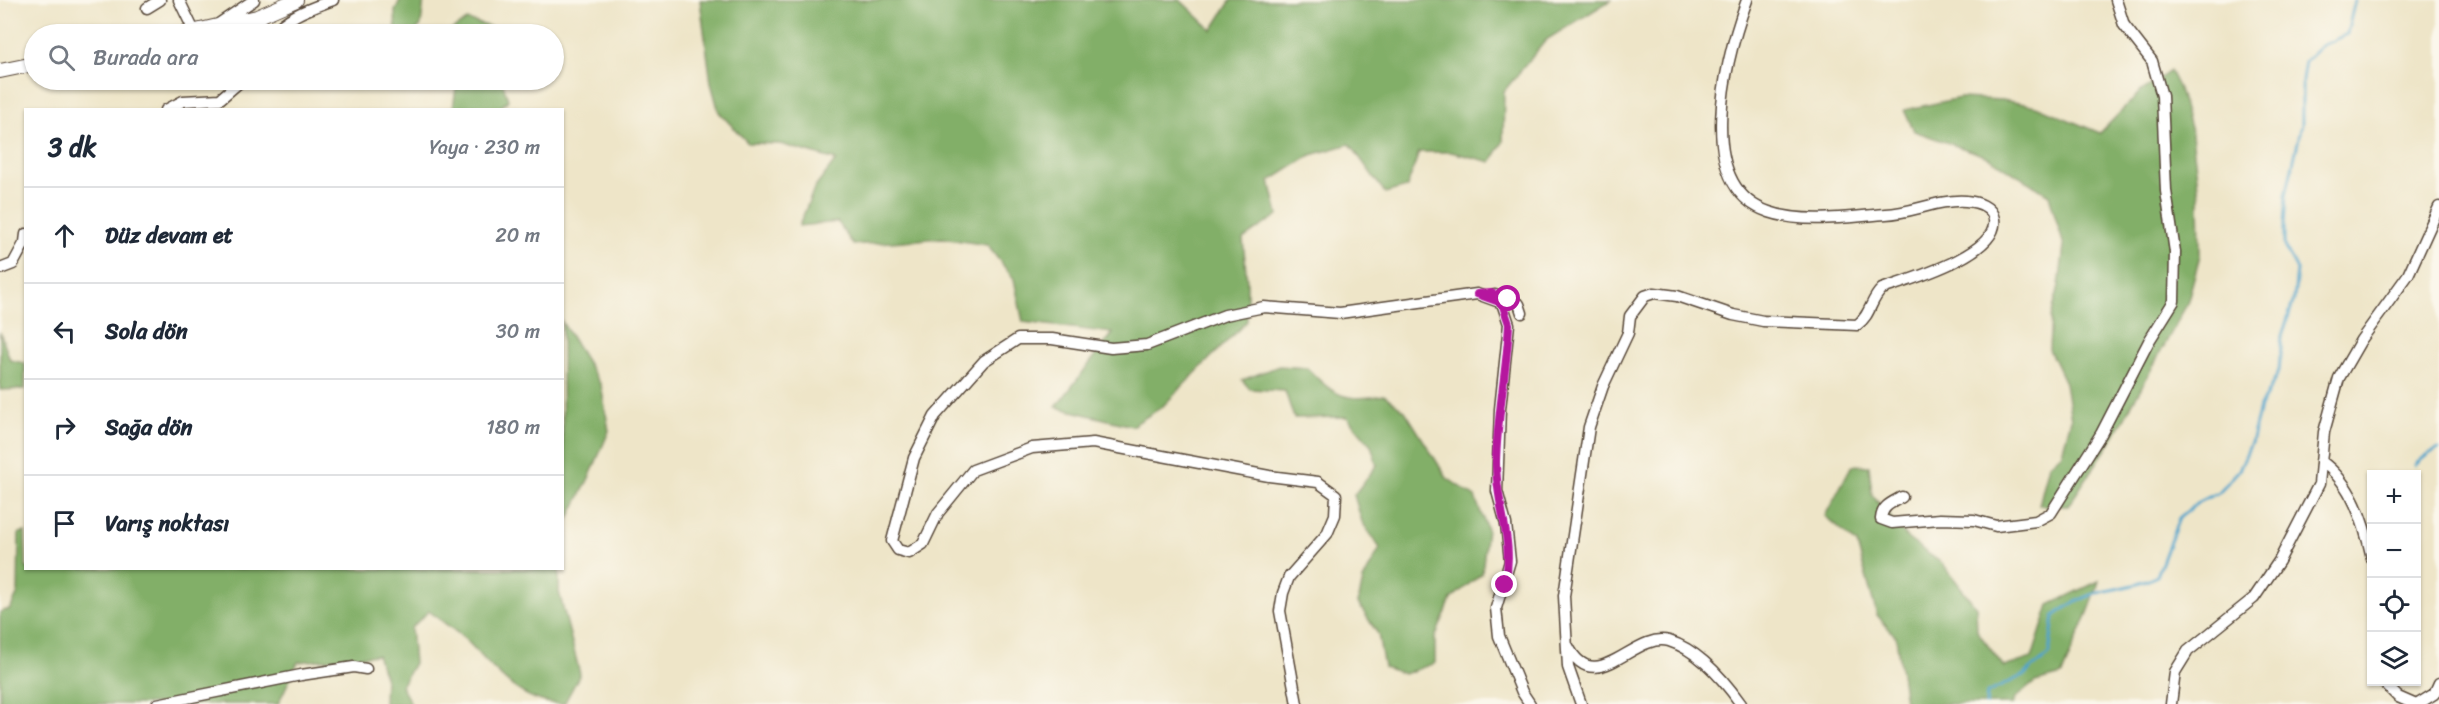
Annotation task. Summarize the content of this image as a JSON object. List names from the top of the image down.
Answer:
{
  "page": {
    "search": "Burada ara",
    "heading": ["3 dk", "Yaya · 230 m"],
    "list": [
      ["Düz devam et", "20 m"],
      ["Sola dön", "30 m"],
      ["Sağa dön", "180 m"],
      "Varış noktası"
    ],
    "map_buttons": ["+", "−"]
  }
}
